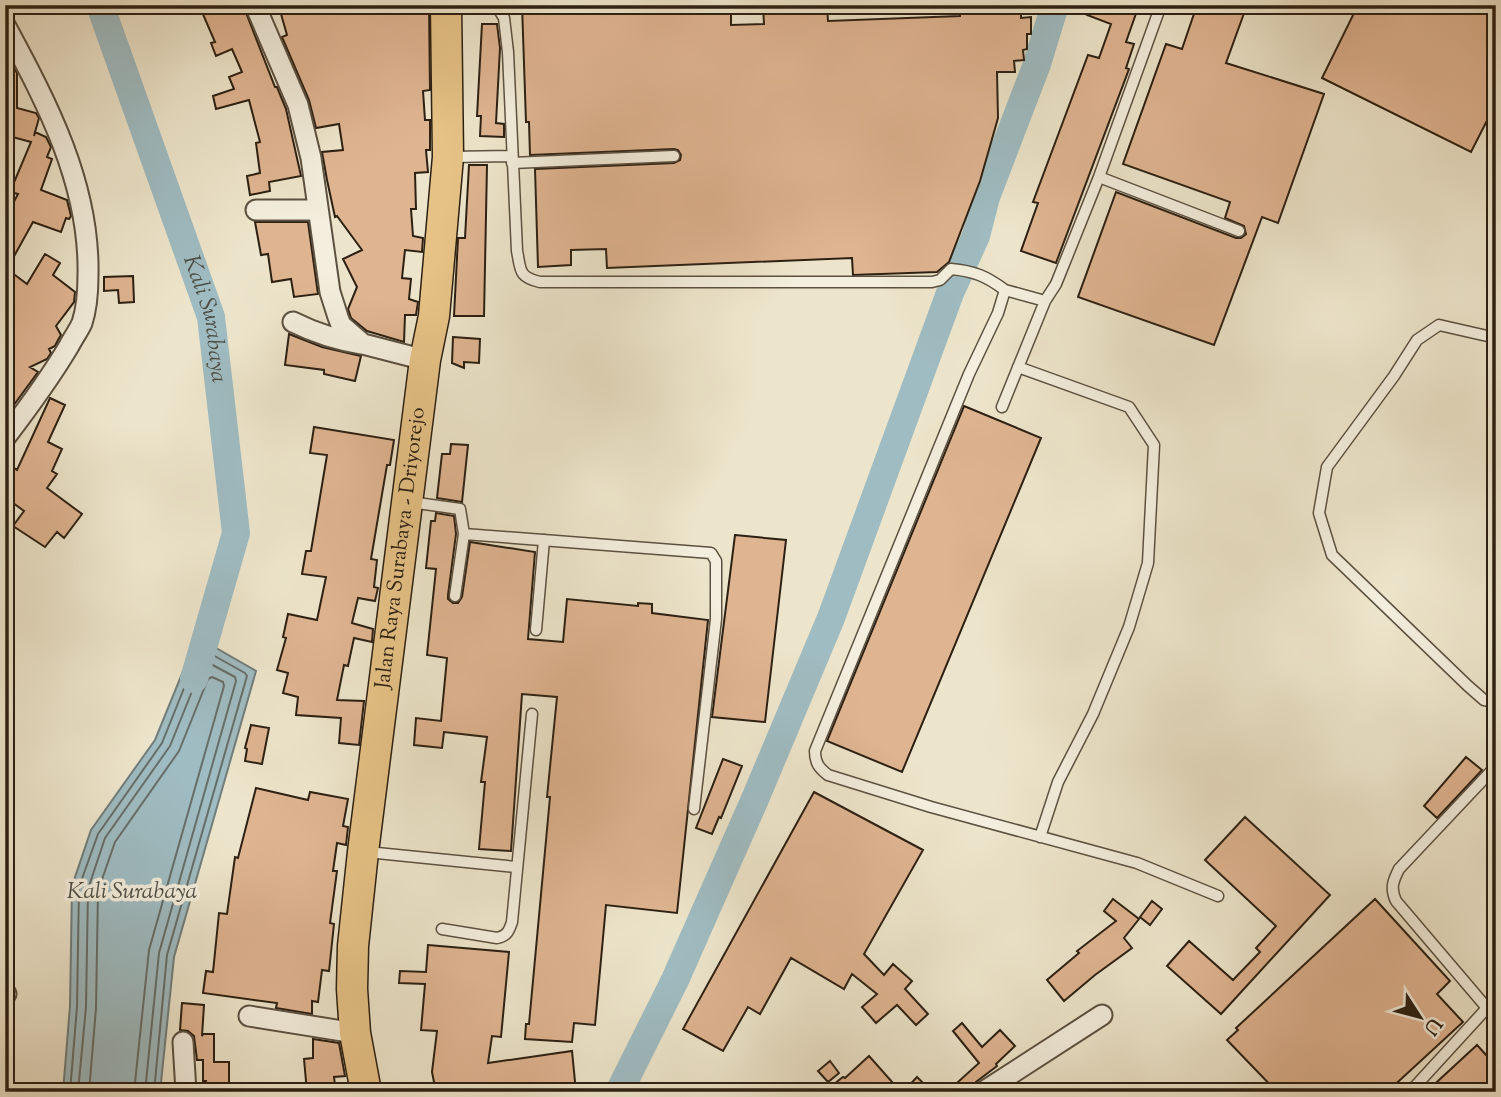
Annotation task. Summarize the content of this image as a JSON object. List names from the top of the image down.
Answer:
{
  "streets": {
    "main road": ["Jalan Raya Surabaya - Driyorejo"]
  },
  "water": ["Kali Surabaya"],
  "north": "bottom right"
}
